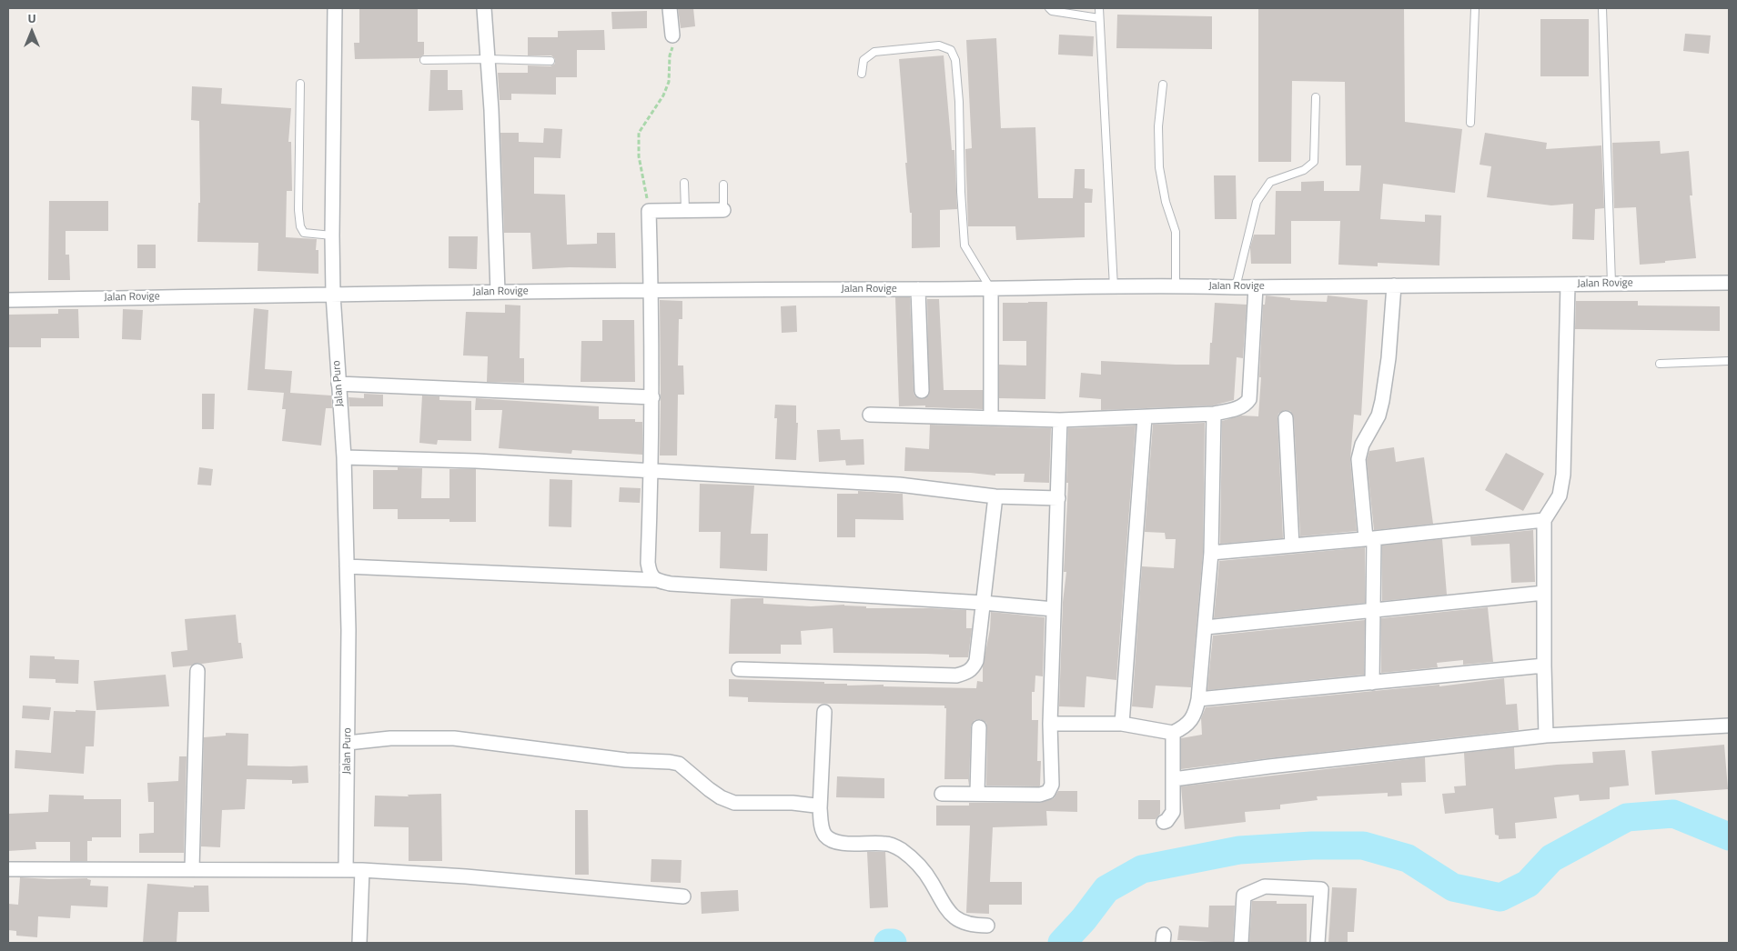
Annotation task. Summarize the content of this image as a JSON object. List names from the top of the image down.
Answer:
{
  "streets": {
    "street": ["Jalan Rovige", "Jalan Puro"]
  },
  "crossings": [
    ["Jalan Rovige", "Jalan Puro"]
  ],
  "north": "top"
}
